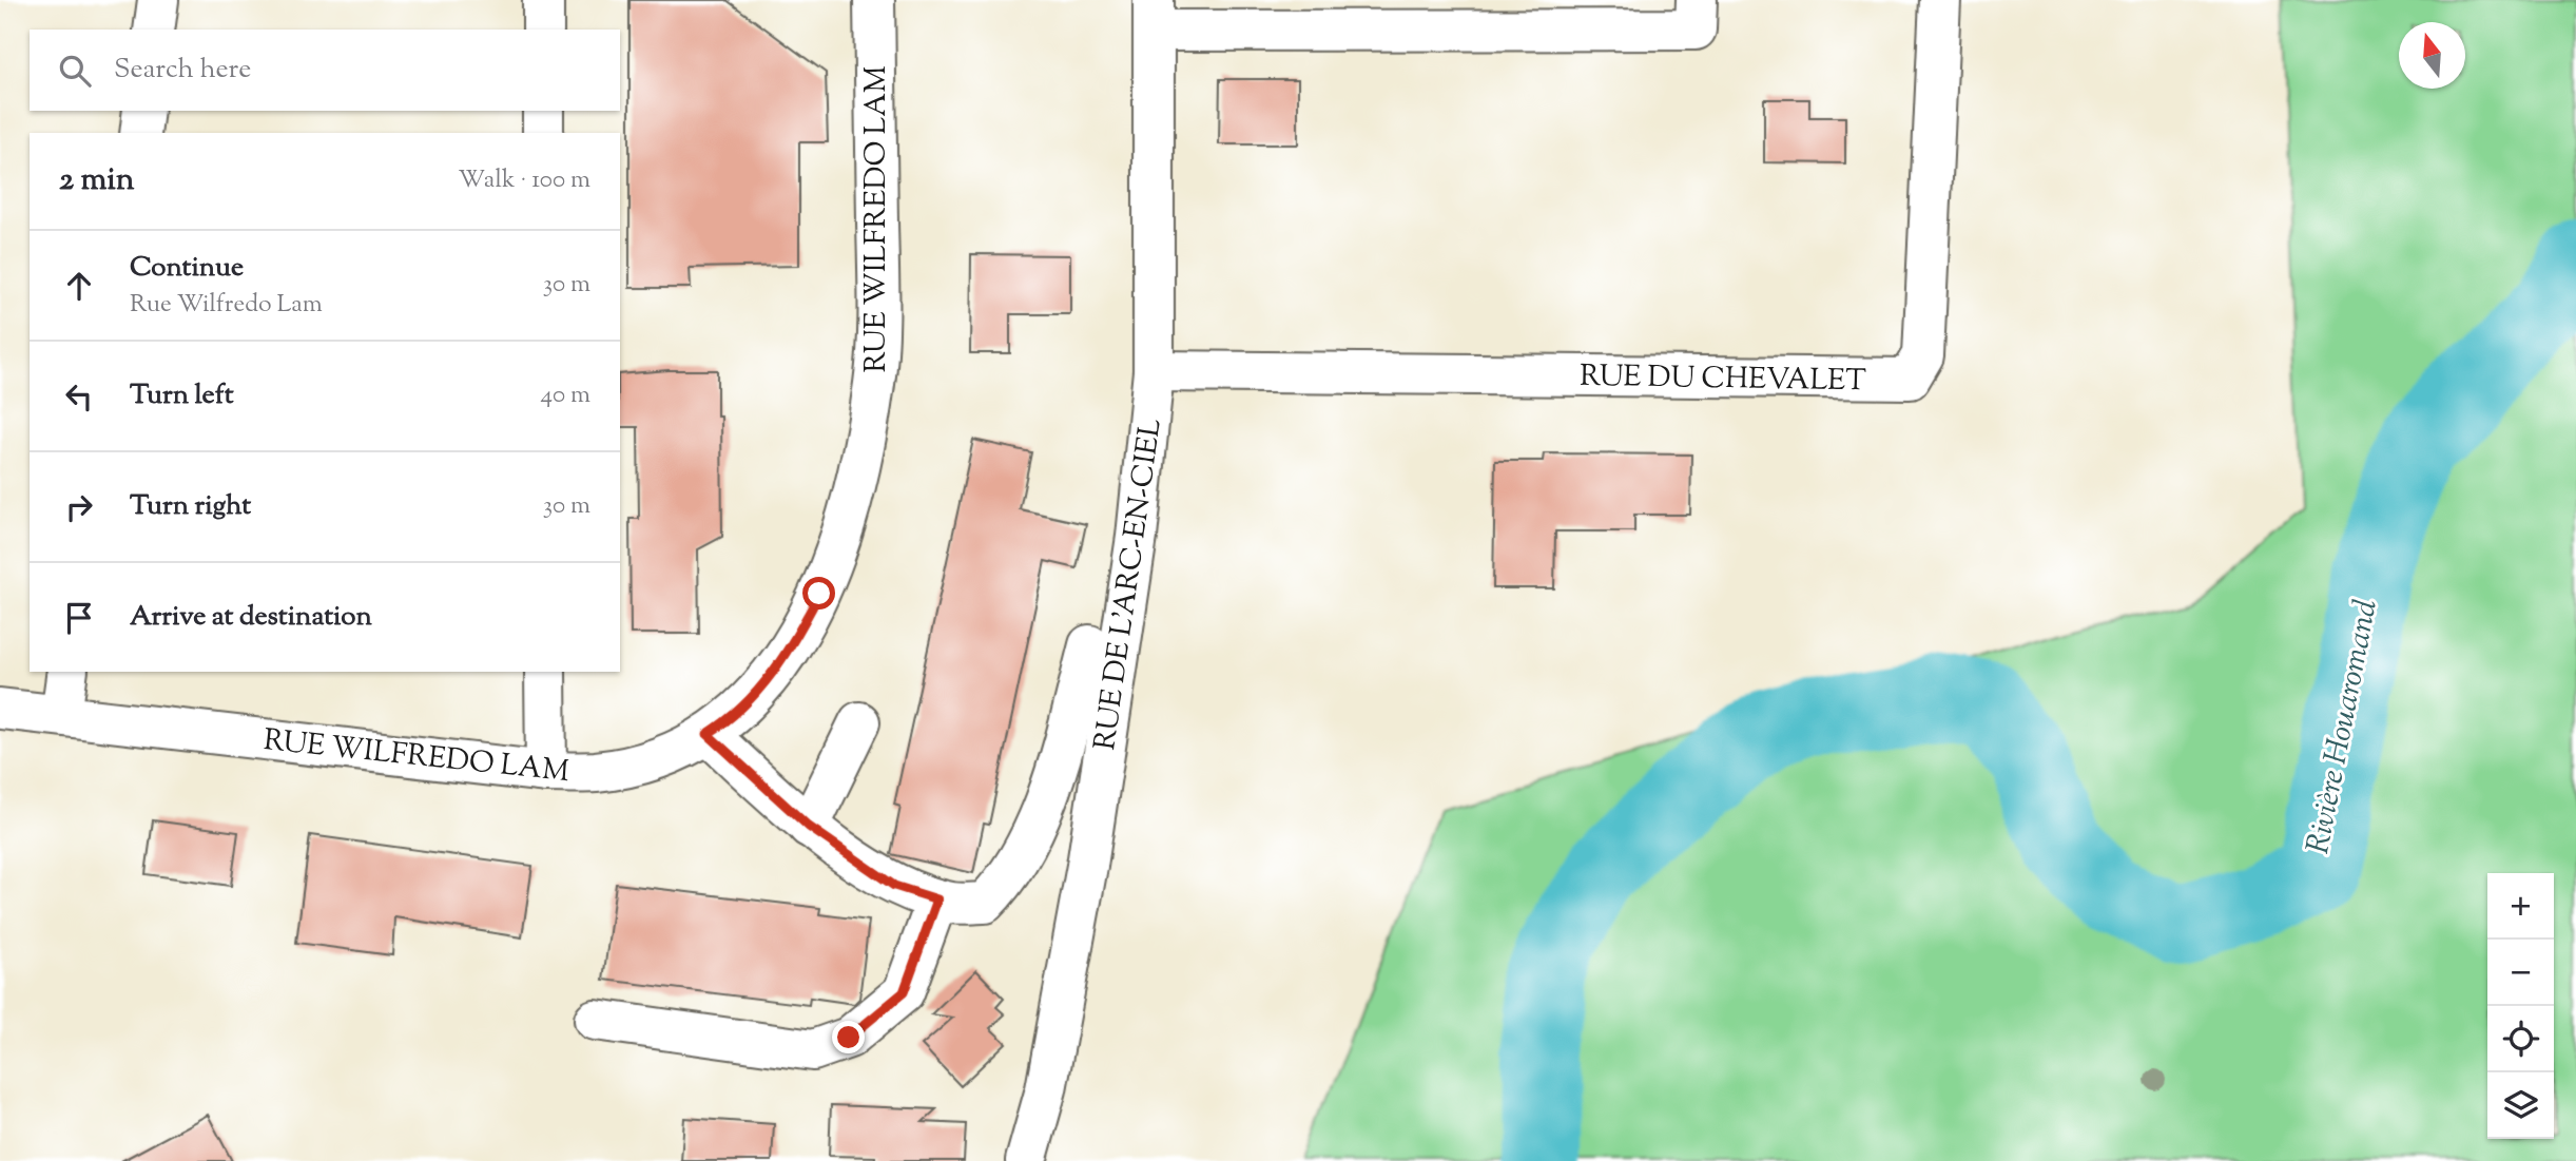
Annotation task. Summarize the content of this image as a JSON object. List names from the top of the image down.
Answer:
{
  "streets": {
    "street": ["RUE WILFREDO LAM", "RUE DU CHEVALET", "RUE DE L'ARC-EN-CIEL"]
  },
  "crossings": [
    ["RUE DU CHEVALET", "RUE DE L'ARC-EN-CIEL"]
  ],
  "water": ["Rivière Houaromand"],
  "north": "top",
  "page": {
    "search": "Search here",
    "heading": ["2 min", "Walk · 100 m"],
    "list": [
      ["Continue", "Rue Wilfredo Lam", "30 m"],
      ["Turn left", "40 m"],
      ["Turn right", "30 m"],
      "Arrive at destination"
    ],
    "map_buttons": ["+", "−"]
  }
}
